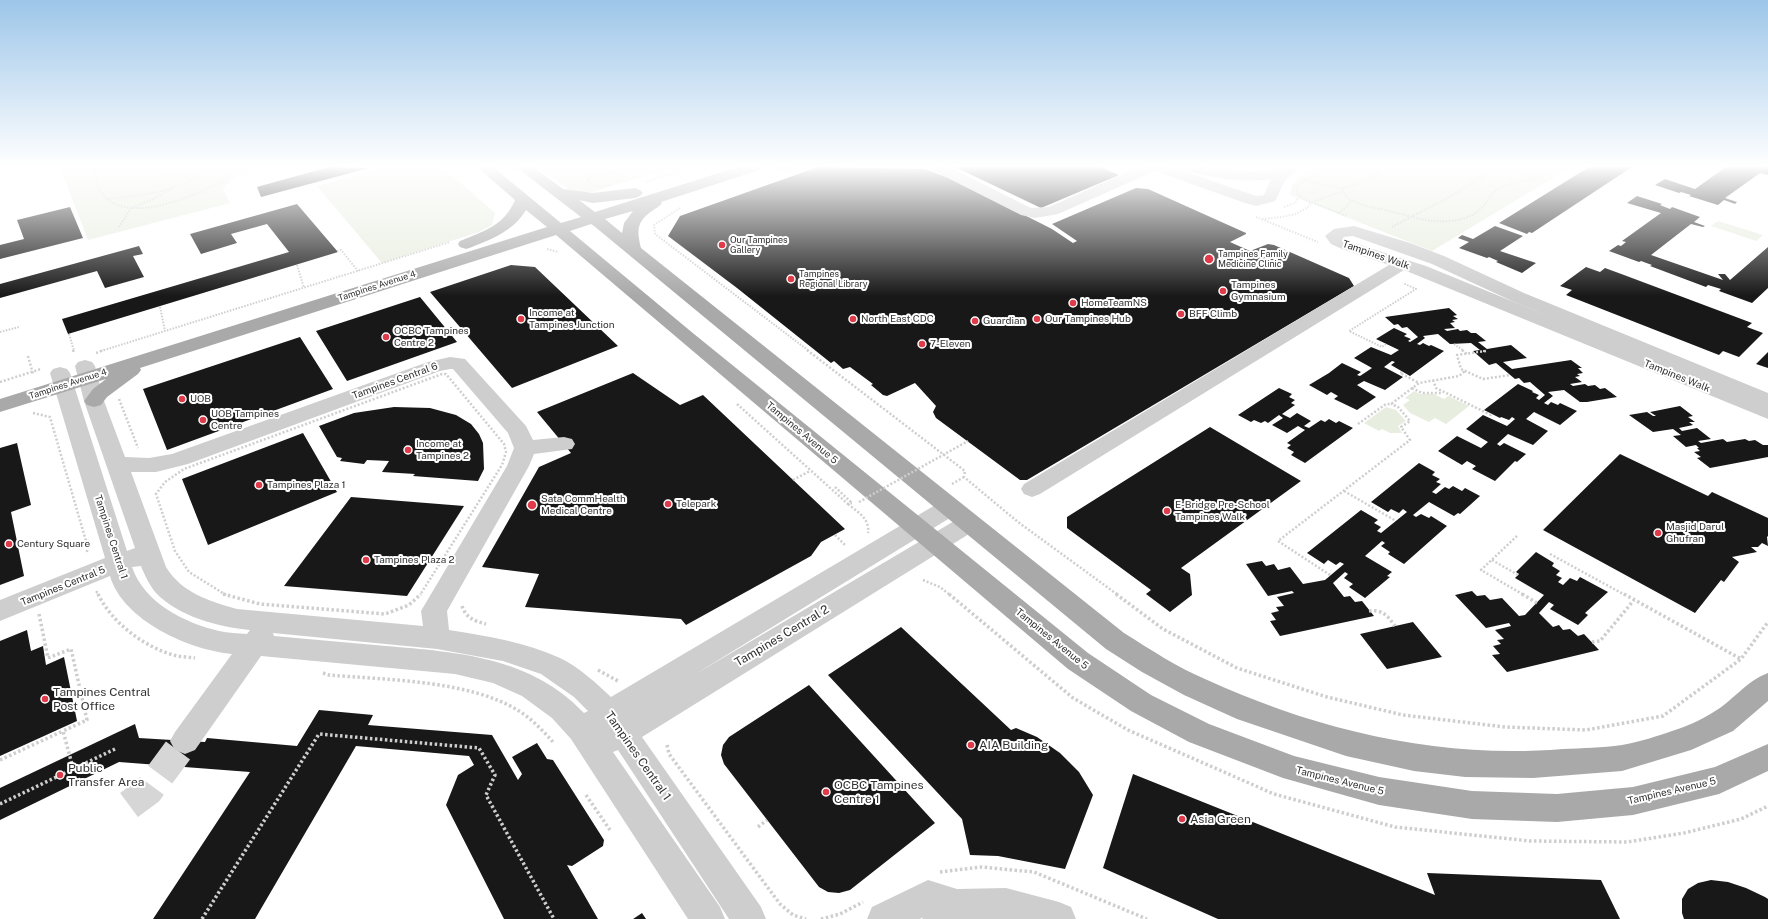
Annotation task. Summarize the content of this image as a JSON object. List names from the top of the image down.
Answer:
{
  "streets": {
    "main road": ["Tampines Avenue 4", "Tampines Avenue 5"],
    "street": [
      "Tampines Walk",
      "Tampines Central 6",
      "Tampines Central 1",
      "Tampines Central 5",
      "Tampines Central 2"
    ]
  },
  "crossings": [
    ["Tampines Avenue 4", "Tampines Avenue 5"],
    ["Tampines Avenue 4", "Tampines Central 1"],
    ["Tampines Central 6", "Tampines Central 1"],
    ["Tampines Avenue 5", "Tampines Central 2"],
    ["Tampines Central 1", "Tampines Central 5"],
    ["Tampines Central 1", "Tampines Central 2"]
  ],
  "places": [
    "Our Tampines Gallery",
    "Tampines Family Medicine Clinic",
    "Tampines Regional Library",
    "Tampines Gymnasium",
    "HomeTeamNS",
    "BFF Climb",
    "Income at Tampines Junction",
    "North East CDC",
    "Our Tampines Hub",
    "Guardian",
    "OCBC Tampines Centre 2",
    "7-Eleven",
    "UOB",
    "UOB Tampines Centre",
    "Income at Tampines 2",
    "Tampines Plaza 1",
    "Telepark",
    "Sata CommHealth Medical Centre",
    "E-Bridge Pre-School Tampines Walk",
    "Masjid Darul Ghufran",
    "Century Square",
    "Tampines Plaza 2",
    "Tampines Central Post Office",
    "AIA Building",
    "Public Transfer Area",
    "OCBC Tampines Centre 1",
    "Asia Green"
  ]
}
